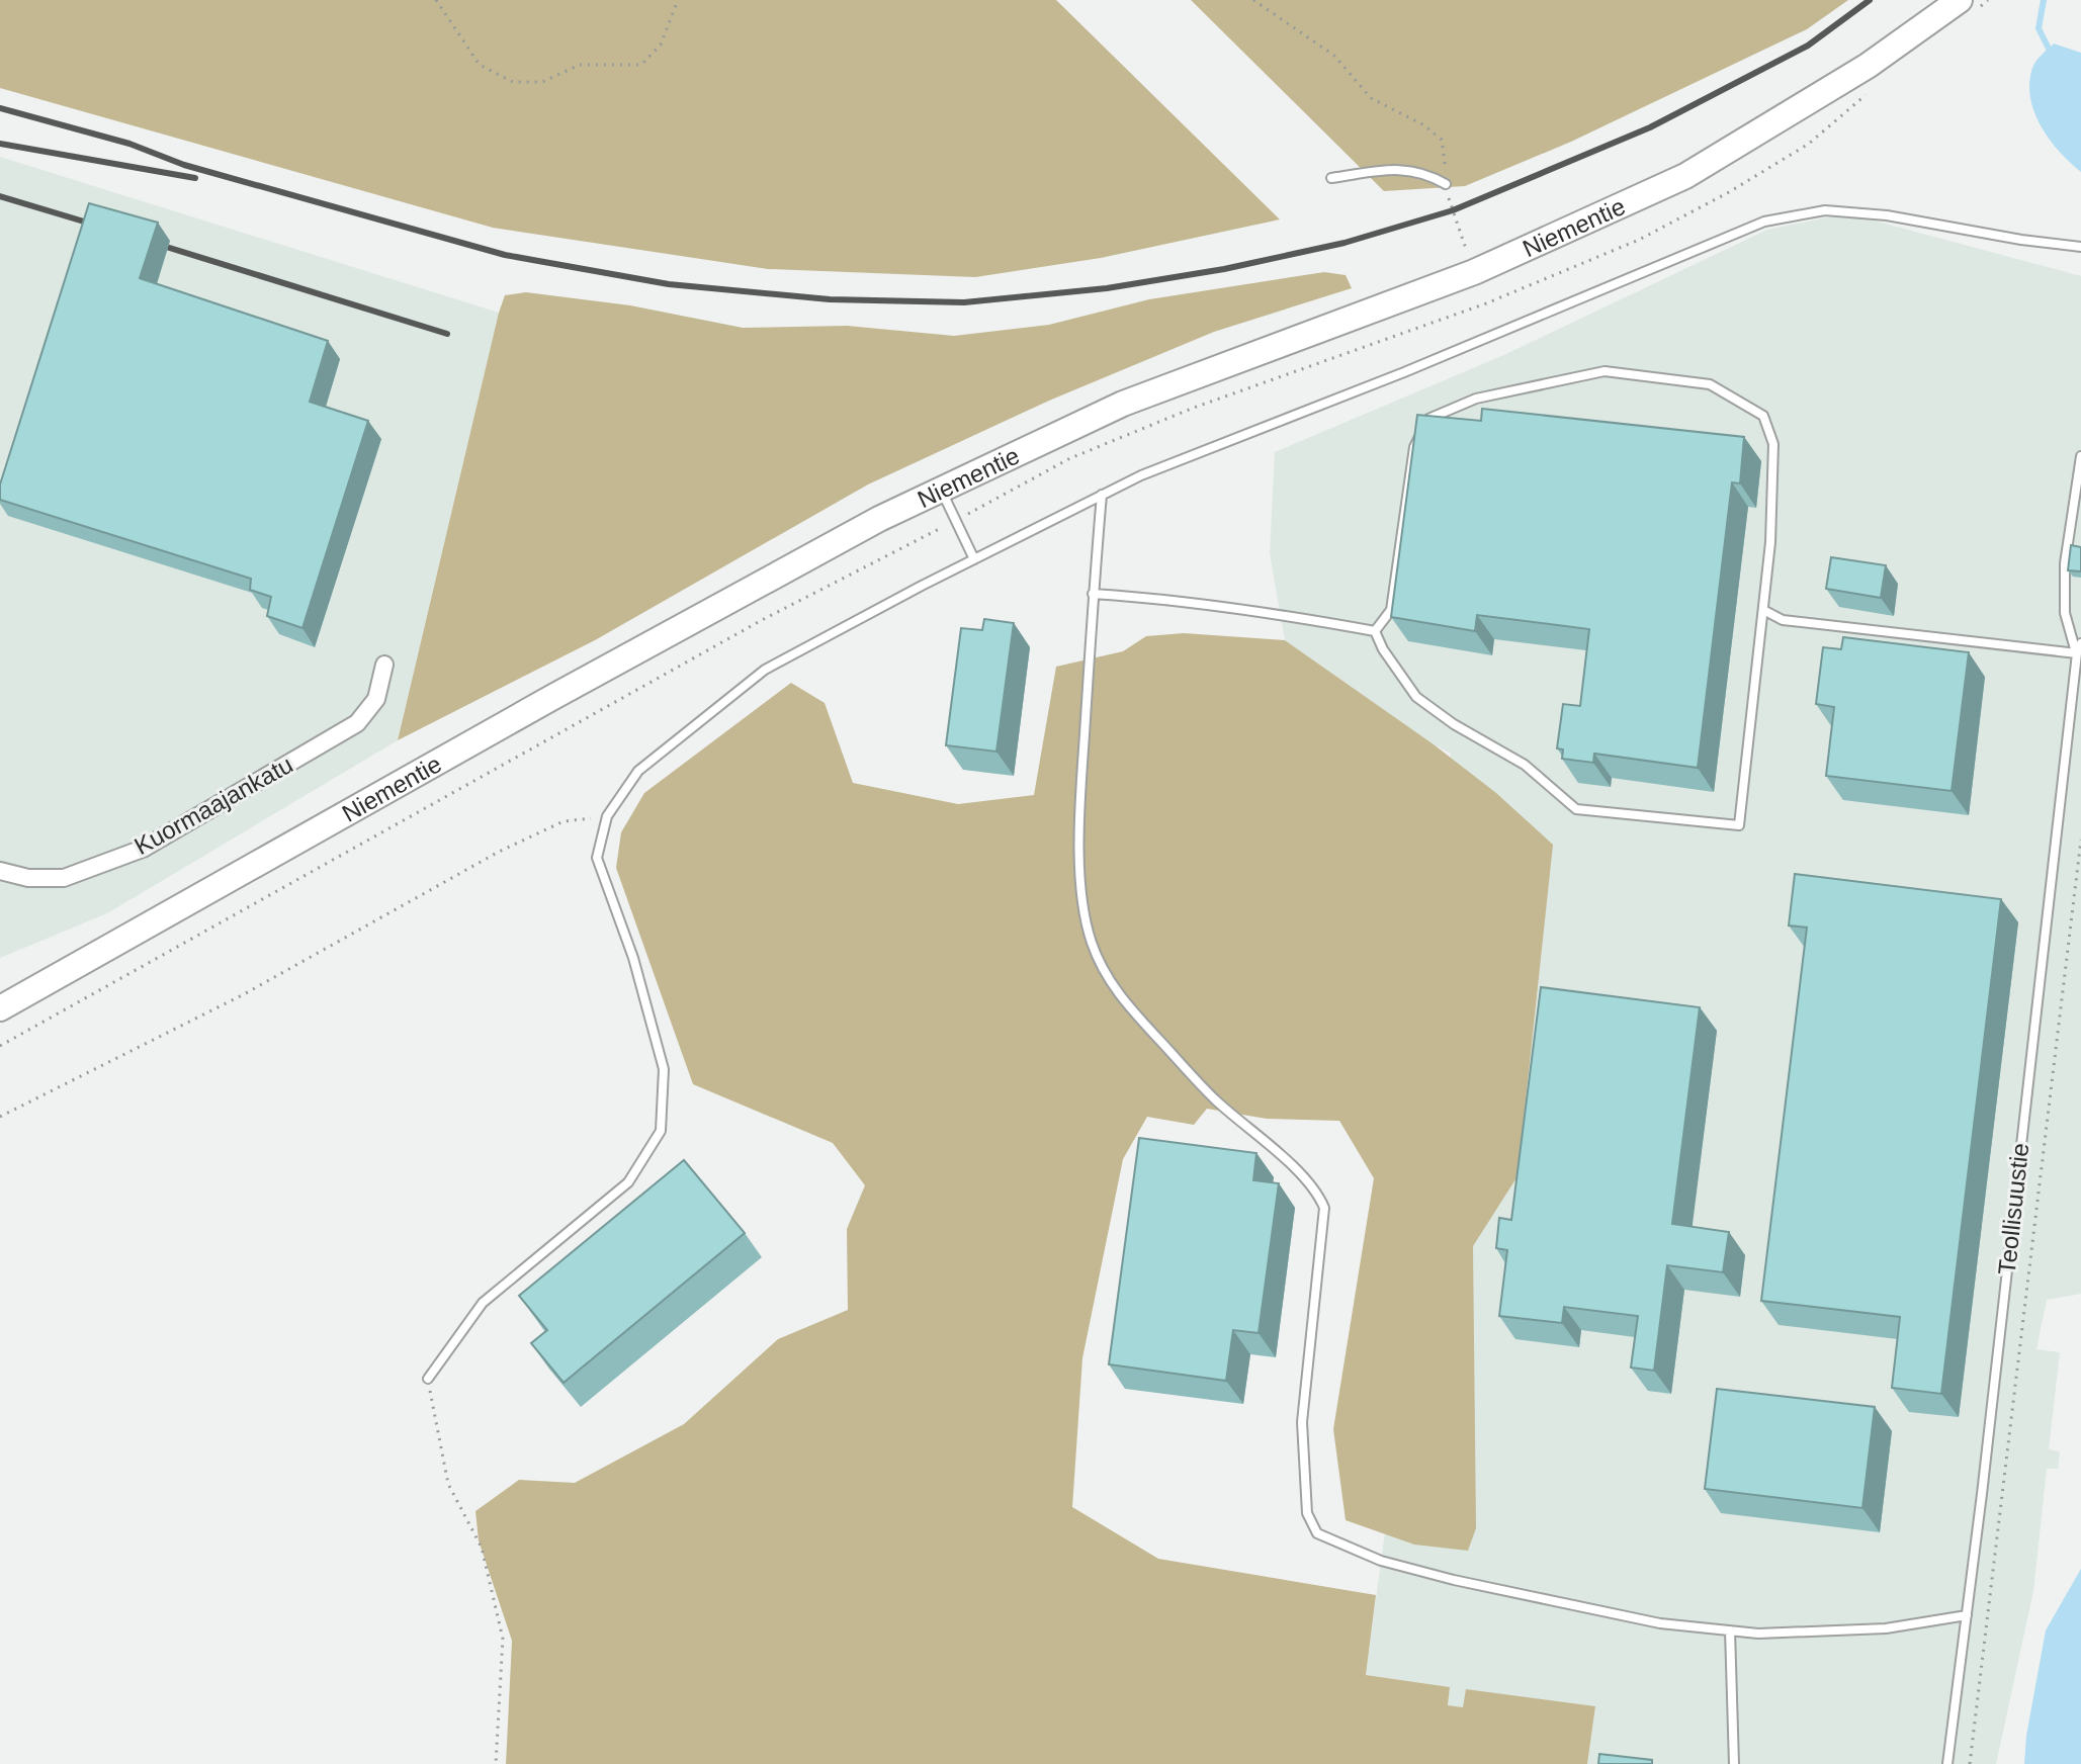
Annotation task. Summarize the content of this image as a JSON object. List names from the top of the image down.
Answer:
{
  "streets": {
    "main road": ["Niementie"],
    "street": ["Kuormaajankatu"],
    "lane": ["Teollisuustie"]
  }
}
